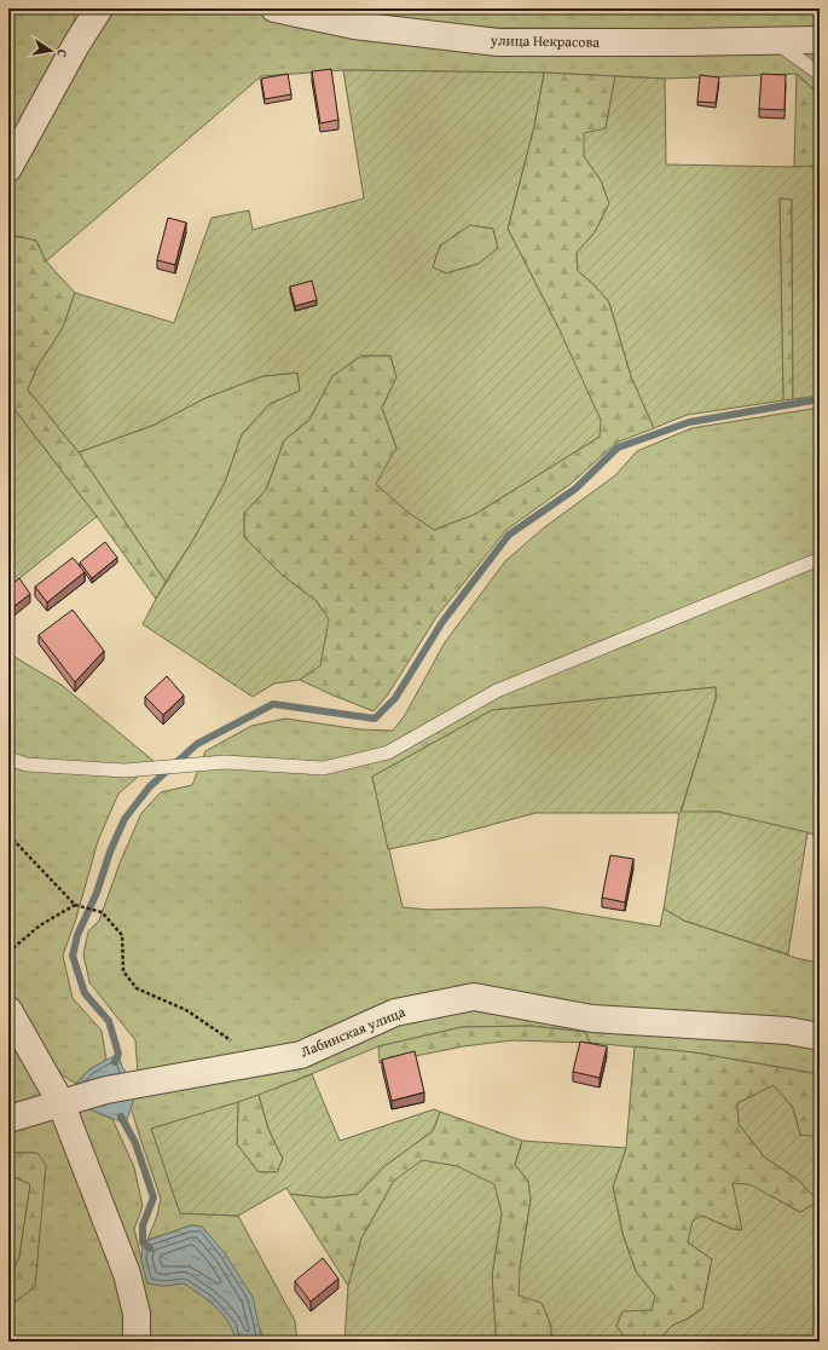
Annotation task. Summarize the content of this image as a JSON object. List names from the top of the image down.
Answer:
{
  "streets": {
    "street": ["улица Некрасова", "Лабинская улица"]
  },
  "north": "right"
}
